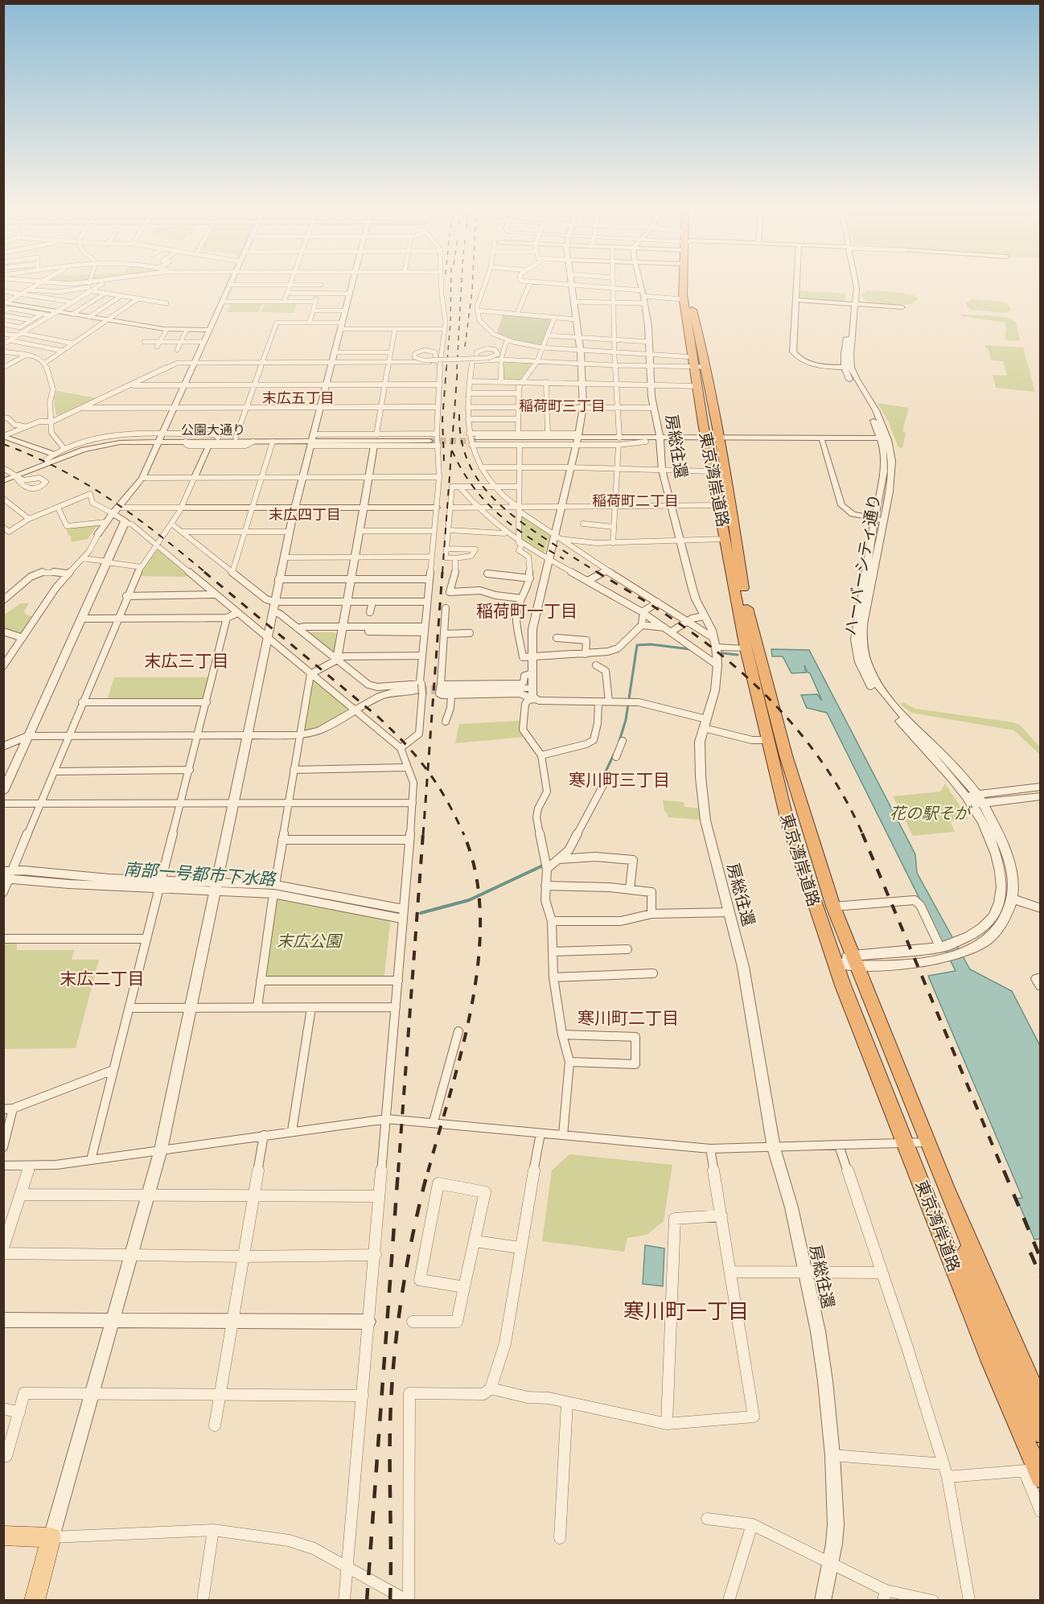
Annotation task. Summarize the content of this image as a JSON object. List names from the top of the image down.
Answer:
{
  "streets": {
    "highway": ["東京湾岸道路"],
    "street": ["公園大通り", "房総往還", "ハーバーシティ通り"]
  },
  "crossings": [
    ["東京湾岸道路", "ハーバーシティ通り"]
  ],
  "districts": [
    "末広五丁目",
    "稲荷町三丁目",
    "稲荷町二丁目",
    "末広四丁目",
    "稲荷町一丁目",
    "末広三丁目",
    "寒川町三丁目",
    "末広二丁目",
    "寒川町二丁目",
    "寒川町一丁目"
  ],
  "water": ["南部一号都市下水路"],
  "parks": ["花の駅そが", "末広公園"]
}
